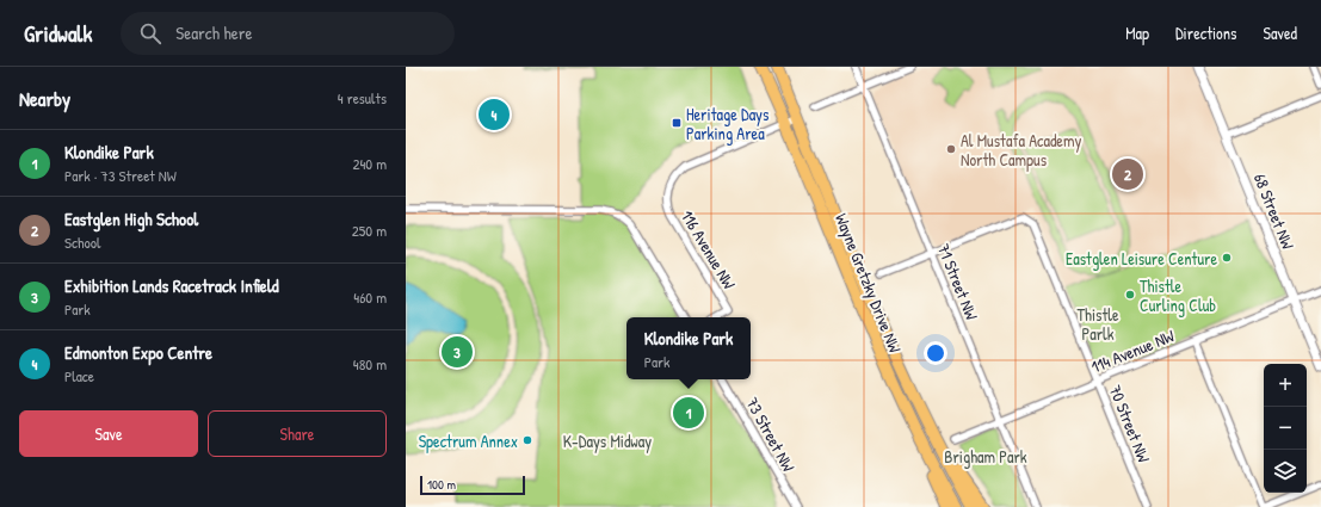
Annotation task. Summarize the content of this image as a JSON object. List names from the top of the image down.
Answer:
{
  "streets": {
    "main road": ["Wayne Gretzky Drive NW"],
    "street": [
      "68 Street NW",
      "116 Avenue NW",
      "71 Street NW",
      "114 Avenue NW",
      "70 Street NW",
      "73 Street NW"
    ]
  },
  "crossings": [
    ["68 Street NW", "114 Avenue NW"],
    ["116 Avenue NW", "Wayne Gretzky Drive NW"],
    ["71 Street NW", "114 Avenue NW"],
    ["71 Street NW", "70 Street NW"],
    ["114 Avenue NW", "70 Street NW"]
  ],
  "parks": ["Thistle Parlk", "K-Days Midway", "Brigham Park"],
  "places": {
    "transit": ["Heritage Days Parking Area"],
    "other": [
      "Al Mustafa Academy North Campus",
      "Eastglen Leisure Centure",
      "Thistle Curling Club",
      "Spectrum Annex"
    ]
  },
  "scale_bar": "100 m",
  "page": {
    "header": "Gridwalk",
    "search": "Search here",
    "nav": ["Map", "Directions", "Saved"],
    "heading": ["Nearby", "4 results"],
    "pins": [
      "4",
      "2",
      "3",
      "1"
    ],
    "list": [
      {
        "mark": "1",
        "name": "Klondike Park",
        "note": "Park · 73 Street NW",
        "value": "240 m"
      },
      {
        "mark": "2",
        "name": "Eastglen High School",
        "note": "School",
        "value": "250 m"
      },
      {
        "mark": "3",
        "name": "Exhibition Lands Racetrack Infield",
        "note": "Park",
        "value": "460 m"
      },
      {
        "mark": "4",
        "name": "Edmonton Expo Centre",
        "note": "Place",
        "value": "480 m"
      }
    ],
    "popup": ["Klondike Park", "Park"],
    "map_buttons": ["+", "−"],
    "buttons": ["Save", "Share"],
    "scale": "100 m"
  }
}
